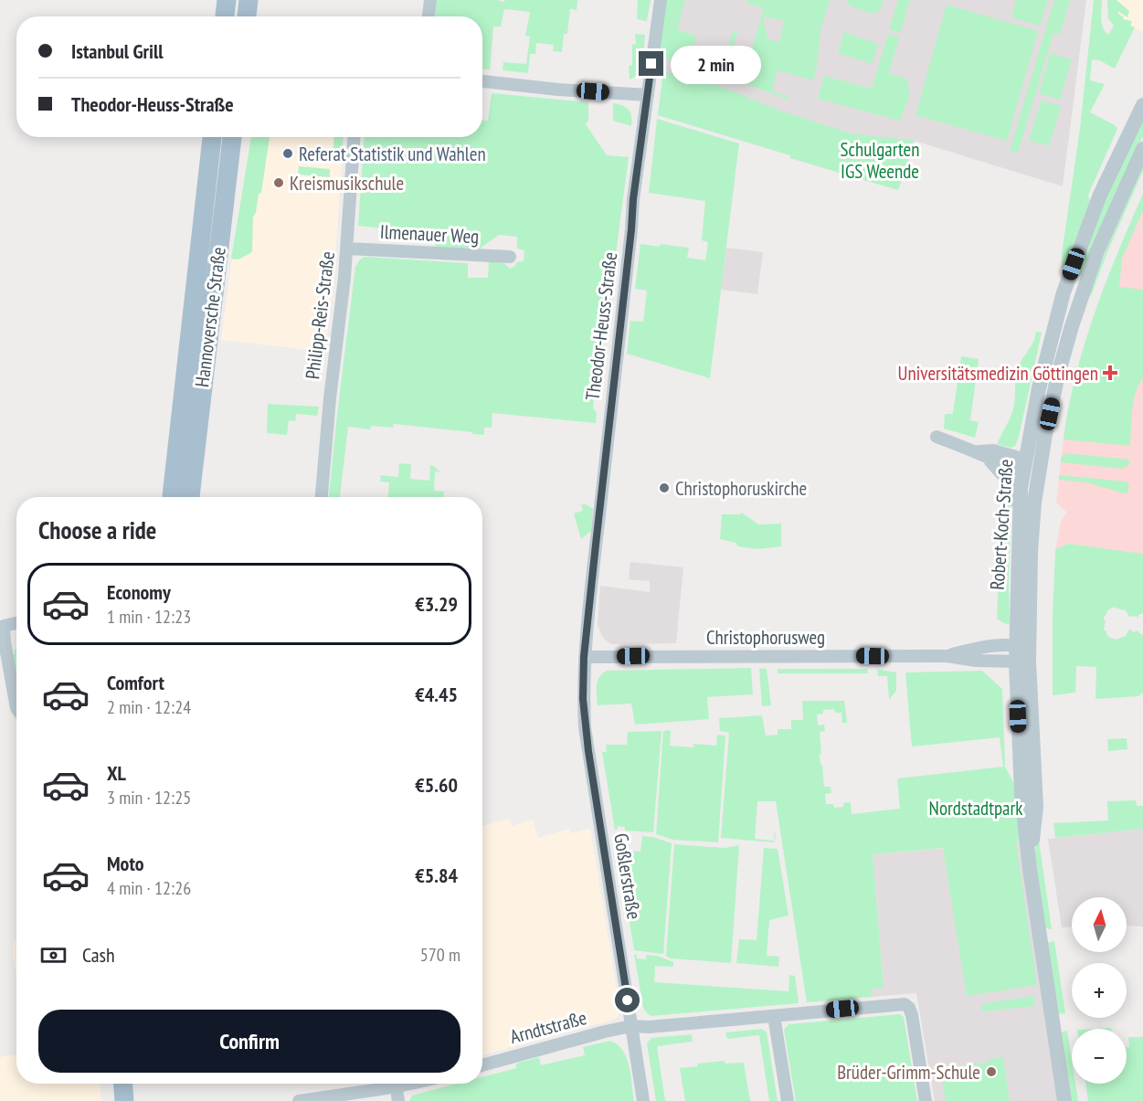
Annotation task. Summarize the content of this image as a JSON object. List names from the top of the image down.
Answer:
{
  "streets": {
    "main road": ["Hannoversche Straße"],
    "street": [
      "Ilmenauer Weg",
      "Philipp-Reis-Straße",
      "Theodor-Heuss-Straße",
      "Robert-Koch-Straße",
      "Christophorusweg",
      "Goßlerstraße",
      "Arndtstraße"
    ]
  },
  "crossings": [
    ["Ilmenauer Weg", "Philipp-Reis-Straße"],
    ["Theodor-Heuss-Straße", "Christophorusweg"],
    ["Theodor-Heuss-Straße", "Goßlerstraße"],
    ["Robert-Koch-Straße", "Christophorusweg"],
    ["Christophorusweg", "Goßlerstraße"],
    ["Goßlerstraße", "Arndtstraße"]
  ],
  "parks": ["Schulgarten IGS Weende", "Nordstadtpark"],
  "places": {
    "other": [
      "Referat Statistik und Wahlen",
      "Kreismusikschule",
      "Christophoruskirche",
      "Brüder-Grimm-Schule"
    ],
    "health": ["Universitätsmedizin Göttingen"]
  },
  "north": "top",
  "page": {
    "banner": ["Istanbul Grill", "Theodor-Heuss-Straße"],
    "bubble": "2 min",
    "heading": "Choose a ride",
    "list": [
      {
        "name": "Economy",
        "note": "1 min · 12:23",
        "value": "€3.29"
      },
      {
        "name": "Comfort",
        "note": "2 min · 12:24",
        "value": "€4.45"
      },
      {
        "name": "XL",
        "note": "3 min · 12:25",
        "value": "€5.60"
      },
      {
        "name": "Moto",
        "note": "4 min · 12:26",
        "value": "€5.84"
      }
    ],
    "map_buttons": ["+", "−"],
    "pay": ["Cash", "570 m"],
    "buttons": "Confirm"
  }
}
